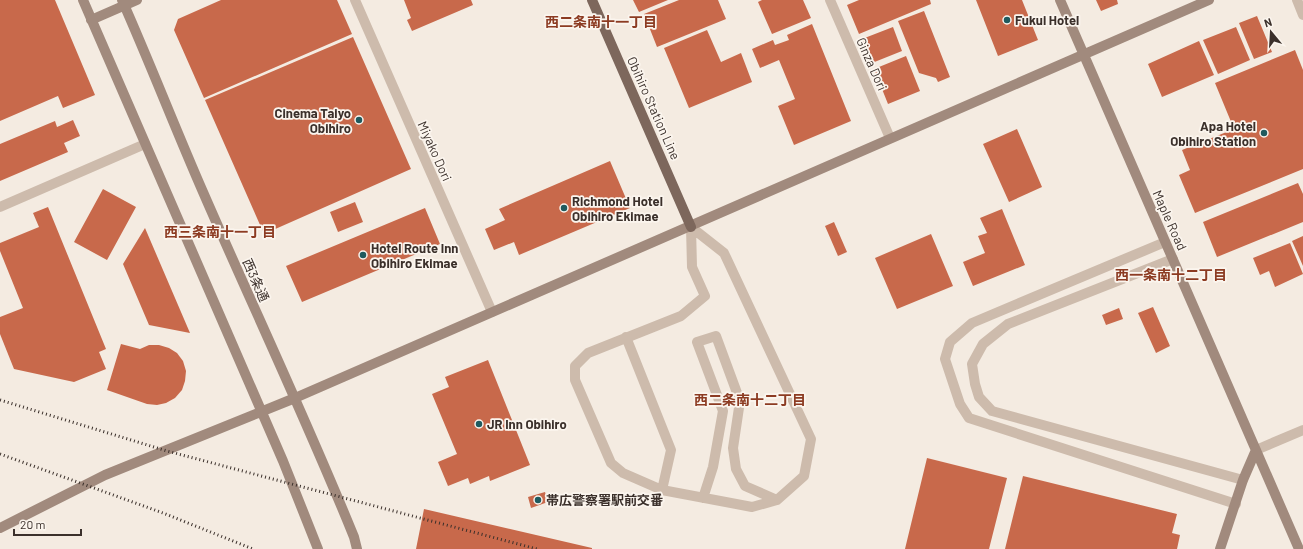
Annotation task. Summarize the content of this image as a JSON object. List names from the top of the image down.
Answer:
{
  "streets": {
    "main road": ["Obihiro Station Line"],
    "street": [
      "Ginza Dori",
      "Miyako Dori",
      "Maple Road",
      "西3条通"
    ]
  },
  "districts": [
    "西二条南十一丁目",
    "西三条南十一丁目",
    "西一条南十二丁目",
    "西二条南十二丁目"
  ],
  "places": [
    "Fukui Hotel",
    "Cinema Taiyo Obihiro",
    "Apa Hotel Obihiro Station",
    "Richmond Hotel Obihiro Ekimae",
    "Hotel Route Inn Obihiro Ekimae",
    "JR Inn Obihiro",
    "帯広警察署駅前交番"
  ],
  "scale_bar": "20 m",
  "north": "top"
}
